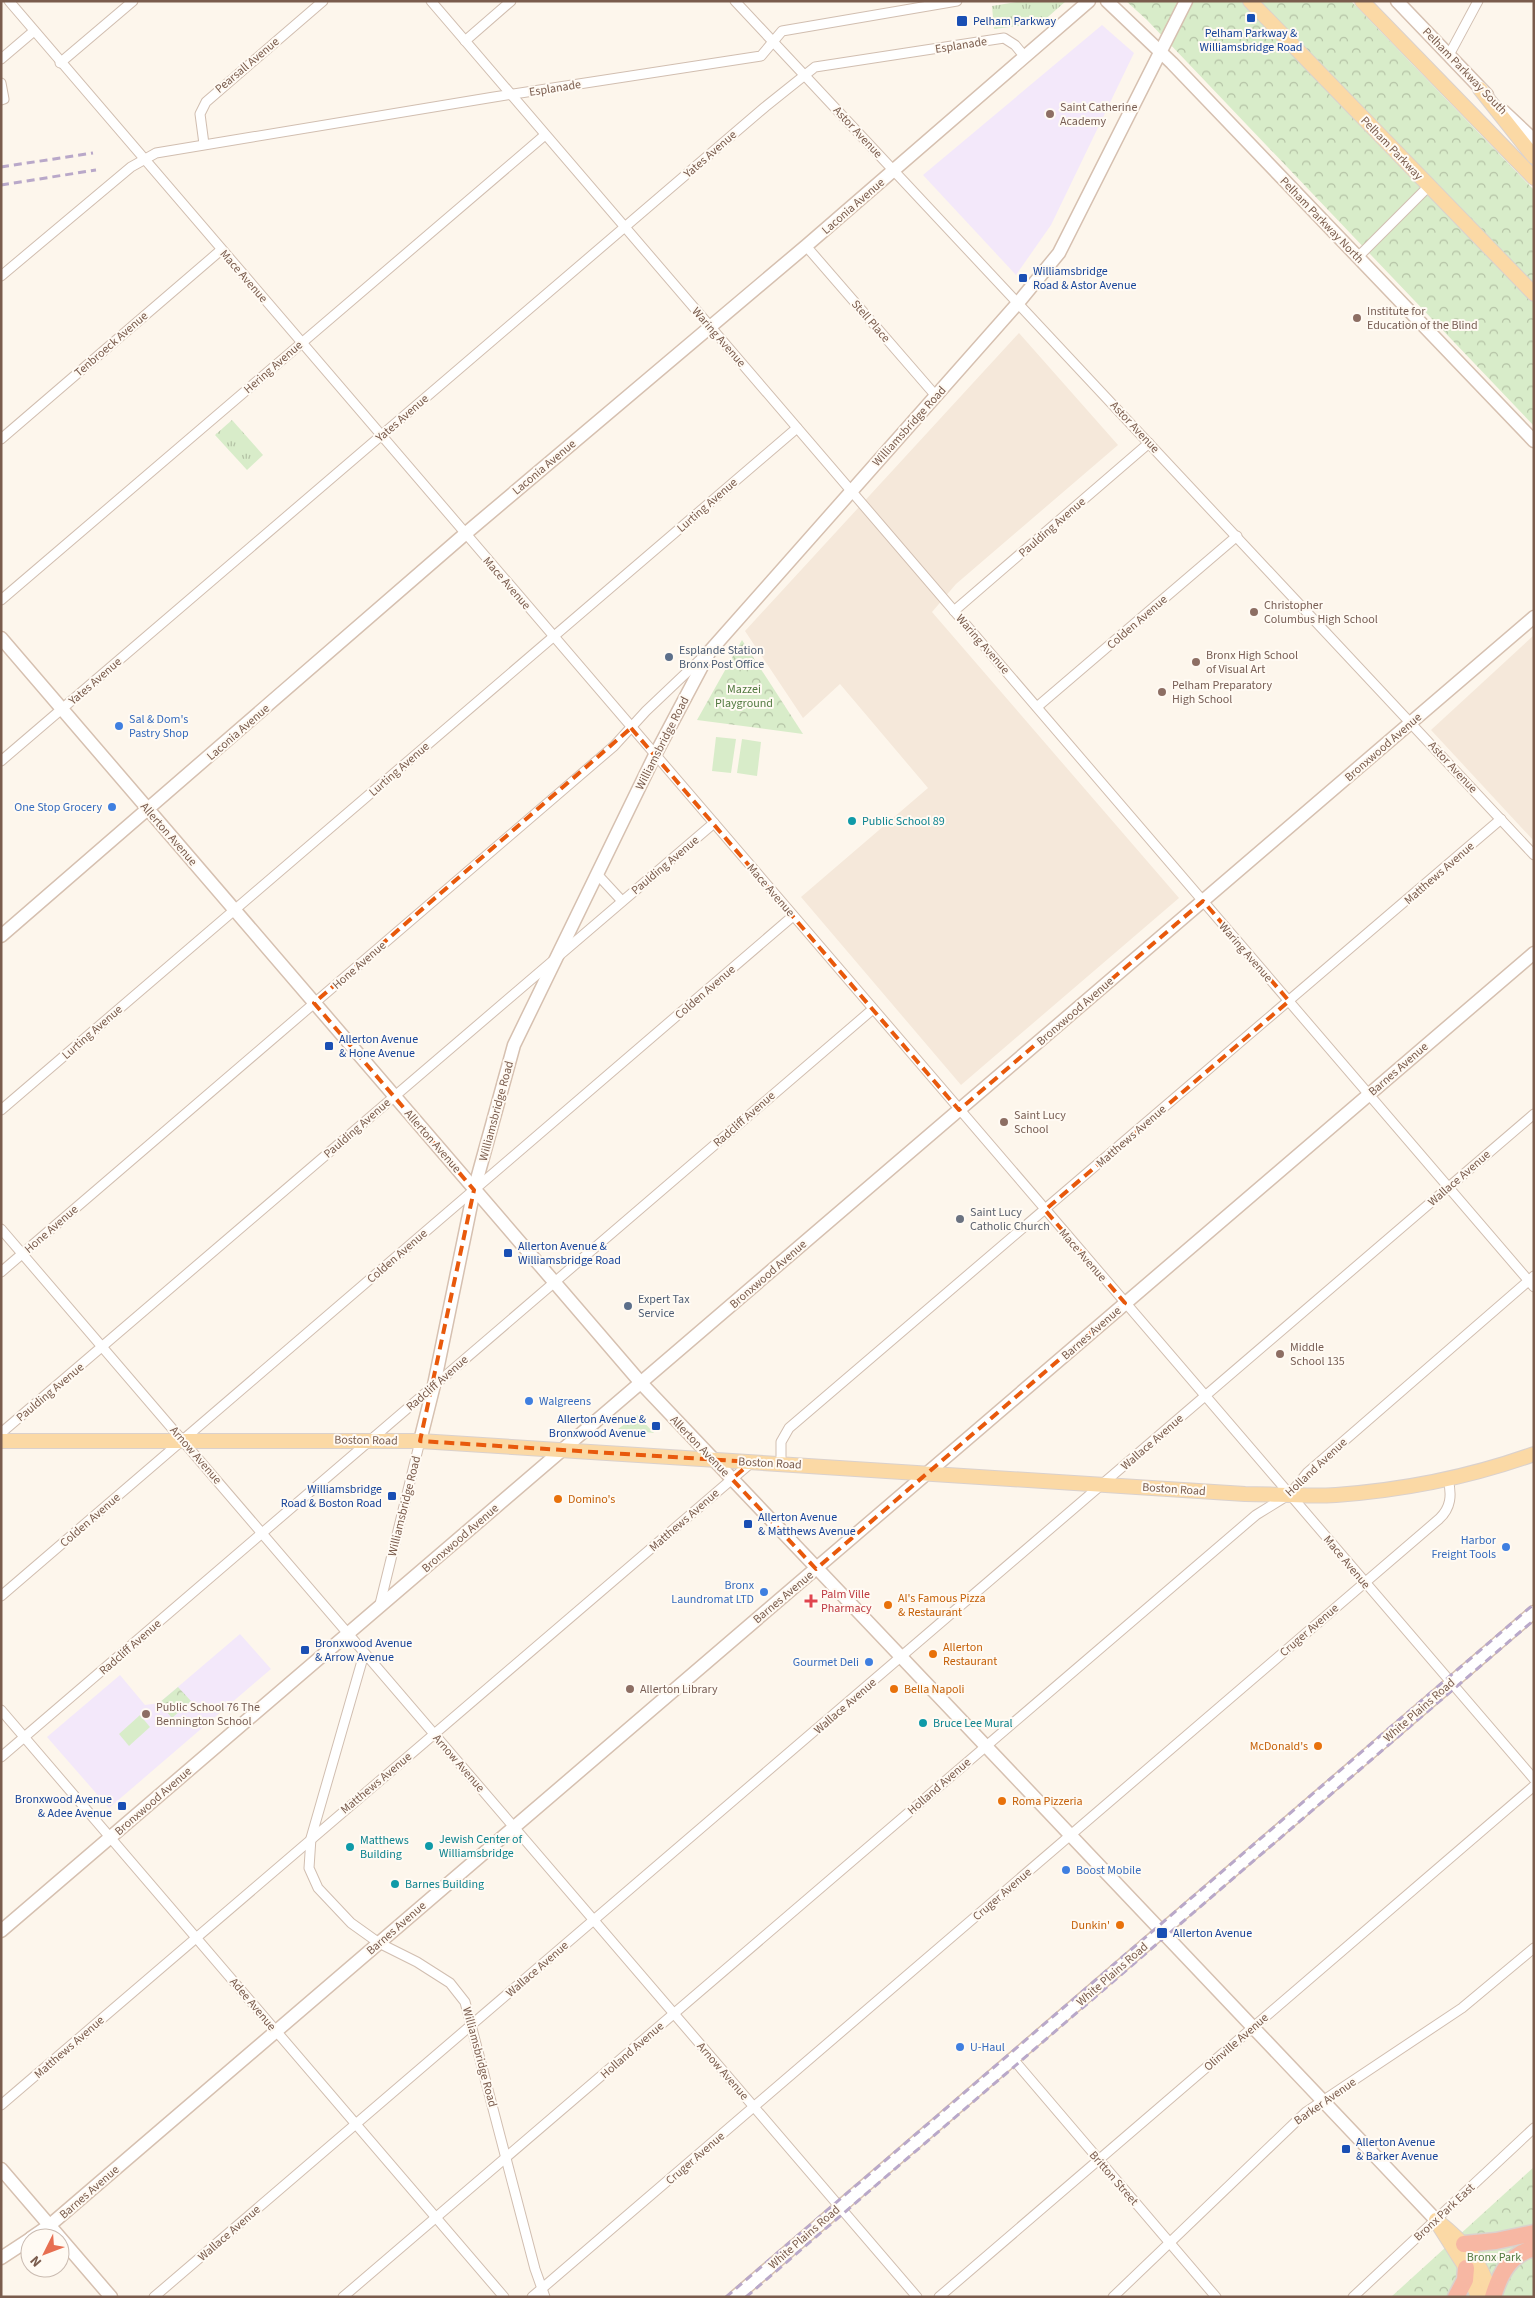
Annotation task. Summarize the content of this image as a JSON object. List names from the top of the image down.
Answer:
{
  "streets": {
    "main road": ["Pelham Parkway", "Boston Road"],
    "street": [
      "Esplanade",
      "Pearsall Avenue",
      "Pelham Parkway South",
      "Astor Avenue",
      "Yates Avenue",
      "Laconia Avenue",
      "Pelham Parkway North",
      "Mace Avenue",
      "Stell Place",
      "Waring Avenue",
      "Tenbroeck Avenue",
      "Hering Avenue",
      "Williamsbridge Road",
      "Lurting Avenue",
      "Paulding Avenue",
      "Colden Avenue",
      "Bronxwood Avenue",
      "Allerton Avenue",
      "Matthews Avenue",
      "Hone Avenue",
      "Barnes Avenue",
      "Radcliff Avenue",
      "Wallace Avenue",
      "Arnow Avenue",
      "Holland Avenue",
      "Cruger Avenue",
      "White Plains Road",
      "Adee Avenue",
      "Olinville Avenue",
      "Barker Avenue",
      "Britton Street",
      "Bronx Park East"
    ]
  },
  "crossings": [
    ["Esplanade", "Pearsall Avenue"],
    ["Esplanade", "Astor Avenue"],
    ["Esplanade", "Yates Avenue"],
    ["Esplanade", "Laconia Avenue"],
    ["Esplanade", "Mace Avenue"],
    ["Esplanade", "Waring Avenue"],
    ["Astor Avenue", "Yates Avenue"],
    ["Astor Avenue", "Laconia Avenue"],
    ["Astor Avenue", "Williamsbridge Road"],
    ["Astor Avenue", "Paulding Avenue"],
    ["Astor Avenue", "Colden Avenue"],
    ["Astor Avenue", "Bronxwood Avenue"],
    ["Astor Avenue", "Matthews Avenue"],
    ["Yates Avenue", "Mace Avenue"],
    ["Yates Avenue", "Waring Avenue"],
    ["Yates Avenue", "Allerton Avenue"],
    ["Laconia Avenue", "Mace Avenue"],
    ["Laconia Avenue", "Stell Place"],
    ["Laconia Avenue", "Waring Avenue"],
    ["Laconia Avenue", "Allerton Avenue"],
    ["Pelham Parkway North", "Williamsbridge Road"],
    ["Mace Avenue", "Tenbroeck Avenue"],
    ["Mace Avenue", "Hering Avenue"],
    ["Mace Avenue", "Williamsbridge Road"],
    ["Mace Avenue", "Lurting Avenue"],
    ["Mace Avenue", "Paulding Avenue"],
    ["Mace Avenue", "Colden Avenue"],
    ["Mace Avenue", "Bronxwood Avenue"],
    ["Mace Avenue", "Matthews Avenue"],
    ["Mace Avenue", "Hone Avenue"],
    ["Mace Avenue", "Barnes Avenue"],
    ["Mace Avenue", "Radcliff Avenue"],
    ["Mace Avenue", "Wallace Avenue"],
    ["Mace Avenue", "Boston Road"],
    ["Mace Avenue", "Holland Avenue"],
    ["Mace Avenue", "Cruger Avenue"],
    ["Mace Avenue", "White Plains Road"],
    ["Stell Place", "Williamsbridge Road"],
    ["Waring Avenue", "Hering Avenue"],
    ["Waring Avenue", "Williamsbridge Road"],
    ["Waring Avenue", "Lurting Avenue"],
    ["Waring Avenue", "Paulding Avenue"],
    ["Waring Avenue", "Colden Avenue"],
    ["Waring Avenue", "Bronxwood Avenue"],
    ["Waring Avenue", "Matthews Avenue"],
    ["Waring Avenue", "Barnes Avenue"],
    ["Waring Avenue", "Wallace Avenue"],
    ["Waring Avenue", "Holland Avenue"],
    ["Williamsbridge Road", "Paulding Avenue"],
    ["Williamsbridge Road", "Colden Avenue"],
    ["Williamsbridge Road", "Bronxwood Avenue"],
    ["Williamsbridge Road", "Allerton Avenue"],
    ["Williamsbridge Road", "Matthews Avenue"],
    ["Williamsbridge Road", "Hone Avenue"],
    ["Williamsbridge Road", "Barnes Avenue"],
    ["Williamsbridge Road", "Radcliff Avenue"],
    ["Williamsbridge Road", "Wallace Avenue"],
    ["Williamsbridge Road", "Boston Road"],
    ["Williamsbridge Road", "Arnow Avenue"],
    ["Williamsbridge Road", "Holland Avenue"],
    ["Williamsbridge Road", "Cruger Avenue"],
    ["Lurting Avenue", "Allerton Avenue"],
    ["Paulding Avenue", "Allerton Avenue"],
    ["Paulding Avenue", "Arnow Avenue"],
    ["Colden Avenue", "Allerton Avenue"],
    ["Colden Avenue", "Boston Road"],
    ["Colden Avenue", "Arnow Avenue"],
    ["Bronxwood Avenue", "Allerton Avenue"],
    ["Bronxwood Avenue", "Boston Road"],
    ["Bronxwood Avenue", "Arnow Avenue"],
    ["Bronxwood Avenue", "Adee Avenue"],
    ["Allerton Avenue", "Matthews Avenue"],
    ["Allerton Avenue", "Hone Avenue"],
    ["Allerton Avenue", "Barnes Avenue"],
    ["Allerton Avenue", "Radcliff Avenue"],
    ["Allerton Avenue", "Wallace Avenue"],
    ["Allerton Avenue", "Boston Road"],
    ["Allerton Avenue", "Holland Avenue"],
    ["Allerton Avenue", "Cruger Avenue"],
    ["Allerton Avenue", "White Plains Road"],
    ["Allerton Avenue", "Olinville Avenue"],
    ["Allerton Avenue", "Barker Avenue"],
    ["Allerton Avenue", "Bronx Park East"],
    ["Matthews Avenue", "Boston Road"],
    ["Matthews Avenue", "Arnow Avenue"],
    ["Matthews Avenue", "Adee Avenue"],
    ["Hone Avenue", "Arnow Avenue"],
    ["Barnes Avenue", "Boston Road"],
    ["Barnes Avenue", "Arnow Avenue"],
    ["Barnes Avenue", "Adee Avenue"],
    ["Radcliff Avenue", "Boston Road"],
    ["Radcliff Avenue", "Arnow Avenue"],
    ["Radcliff Avenue", "Adee Avenue"],
    ["Wallace Avenue", "Boston Road"],
    ["Wallace Avenue", "Arnow Avenue"],
    ["Wallace Avenue", "Adee Avenue"],
    ["Boston Road", "Arnow Avenue"],
    ["Boston Road", "Holland Avenue"],
    ["Boston Road", "Cruger Avenue"],
    ["Arnow Avenue", "Holland Avenue"],
    ["Arnow Avenue", "Cruger Avenue"],
    ["Arnow Avenue", "White Plains Road"],
    ["Holland Avenue", "Adee Avenue"],
    ["White Plains Road", "Britton Street"],
    ["Olinville Avenue", "Britton Street"],
    ["Barker Avenue", "Britton Street"]
  ],
  "parks": ["Mazzei Playground", "Bronx Park"],
  "places": {
    "transit": [
      "Pelham Parkway & Williamsbridge Road",
      "Pelham Parkway",
      "Williamsbridge Road & Astor Avenue",
      "Allerton Avenue & Hone Avenue",
      "Allerton Avenue & Williamsbridge Road",
      "Allerton Avenue & Bronxwood Avenue",
      "Williamsbridge Road & Boston Road",
      "Allerton Avenue & Matthews Avenue",
      "Bronxwood Avenue & Arrow Avenue",
      "Bronxwood Avenue & Adee Avenue",
      "Allerton Avenue",
      "Allerton Avenue & Barker Avenue"
    ],
    "other": [
      "Saint Catherine Academy",
      "Institute for Education of the Blind",
      "Christopher Columbus High School",
      "Esplande Station Bronx Post Office",
      "Bronx High School of Visual Art",
      "Pelham Preparatory High School",
      "Sal & Dom's Pastry Shop",
      "One Stop Grocery",
      "Public School 89",
      "Saint Lucy School",
      "Saint Lucy Catholic Church",
      "Expert Tax Service",
      "Middle School 135",
      "Walgreens",
      "Domino's",
      "Harbor Freight Tools",
      "Bronx Laundromat LTD",
      "Al's Famous Pizza & Restaurant",
      "Allerton Restaurant",
      "Gourmet Deli",
      "Allerton Library",
      "Bella Napoli",
      "Public School 76 The Bennington School",
      "Bruce Lee Mural",
      "McDonald's",
      "Roma Pizzeria",
      "Jewish Center of Williamsbridge",
      "Matthews Building",
      "Boost Mobile",
      "Barnes Building",
      "Dunkin'",
      "U-Haul"
    ],
    "health": ["Palm Ville Pharmacy"]
  },
  "north": "bottom left"
}
